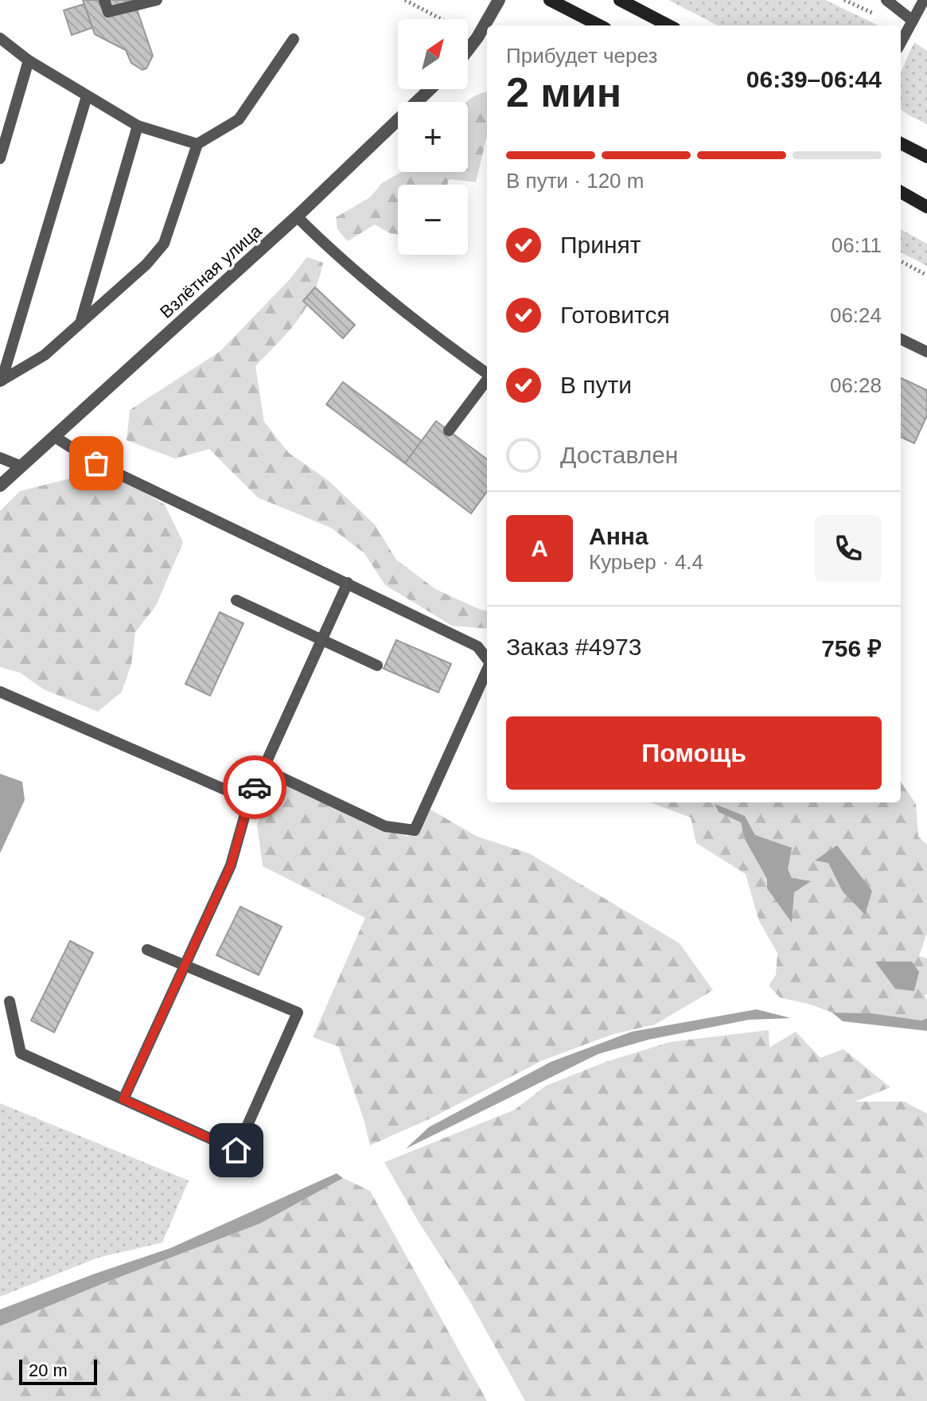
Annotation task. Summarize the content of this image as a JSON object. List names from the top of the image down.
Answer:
{
  "streets": {
    "street": ["Взлётная улица"]
  },
  "scale_bar": "20 m",
  "north": "top right",
  "page": {
    "map_buttons": ["+", "−"],
    "heading": ["2 мин", "Прибудет через", "06:39–06:44"],
    "panel": [
      "Анна",
      "Курьер · 4.4",
      "Заказ #4973",
      "756 ₽"
    ],
    "bar": "В пути · 120 m",
    "list": [
      ["Принят", "06:11"],
      ["Готовится", "06:24"],
      ["В пути", "06:28"],
      "Доставлен"
    ],
    "round": "А",
    "buttons": "Помощь",
    "scale": "20 m"
  }
}
